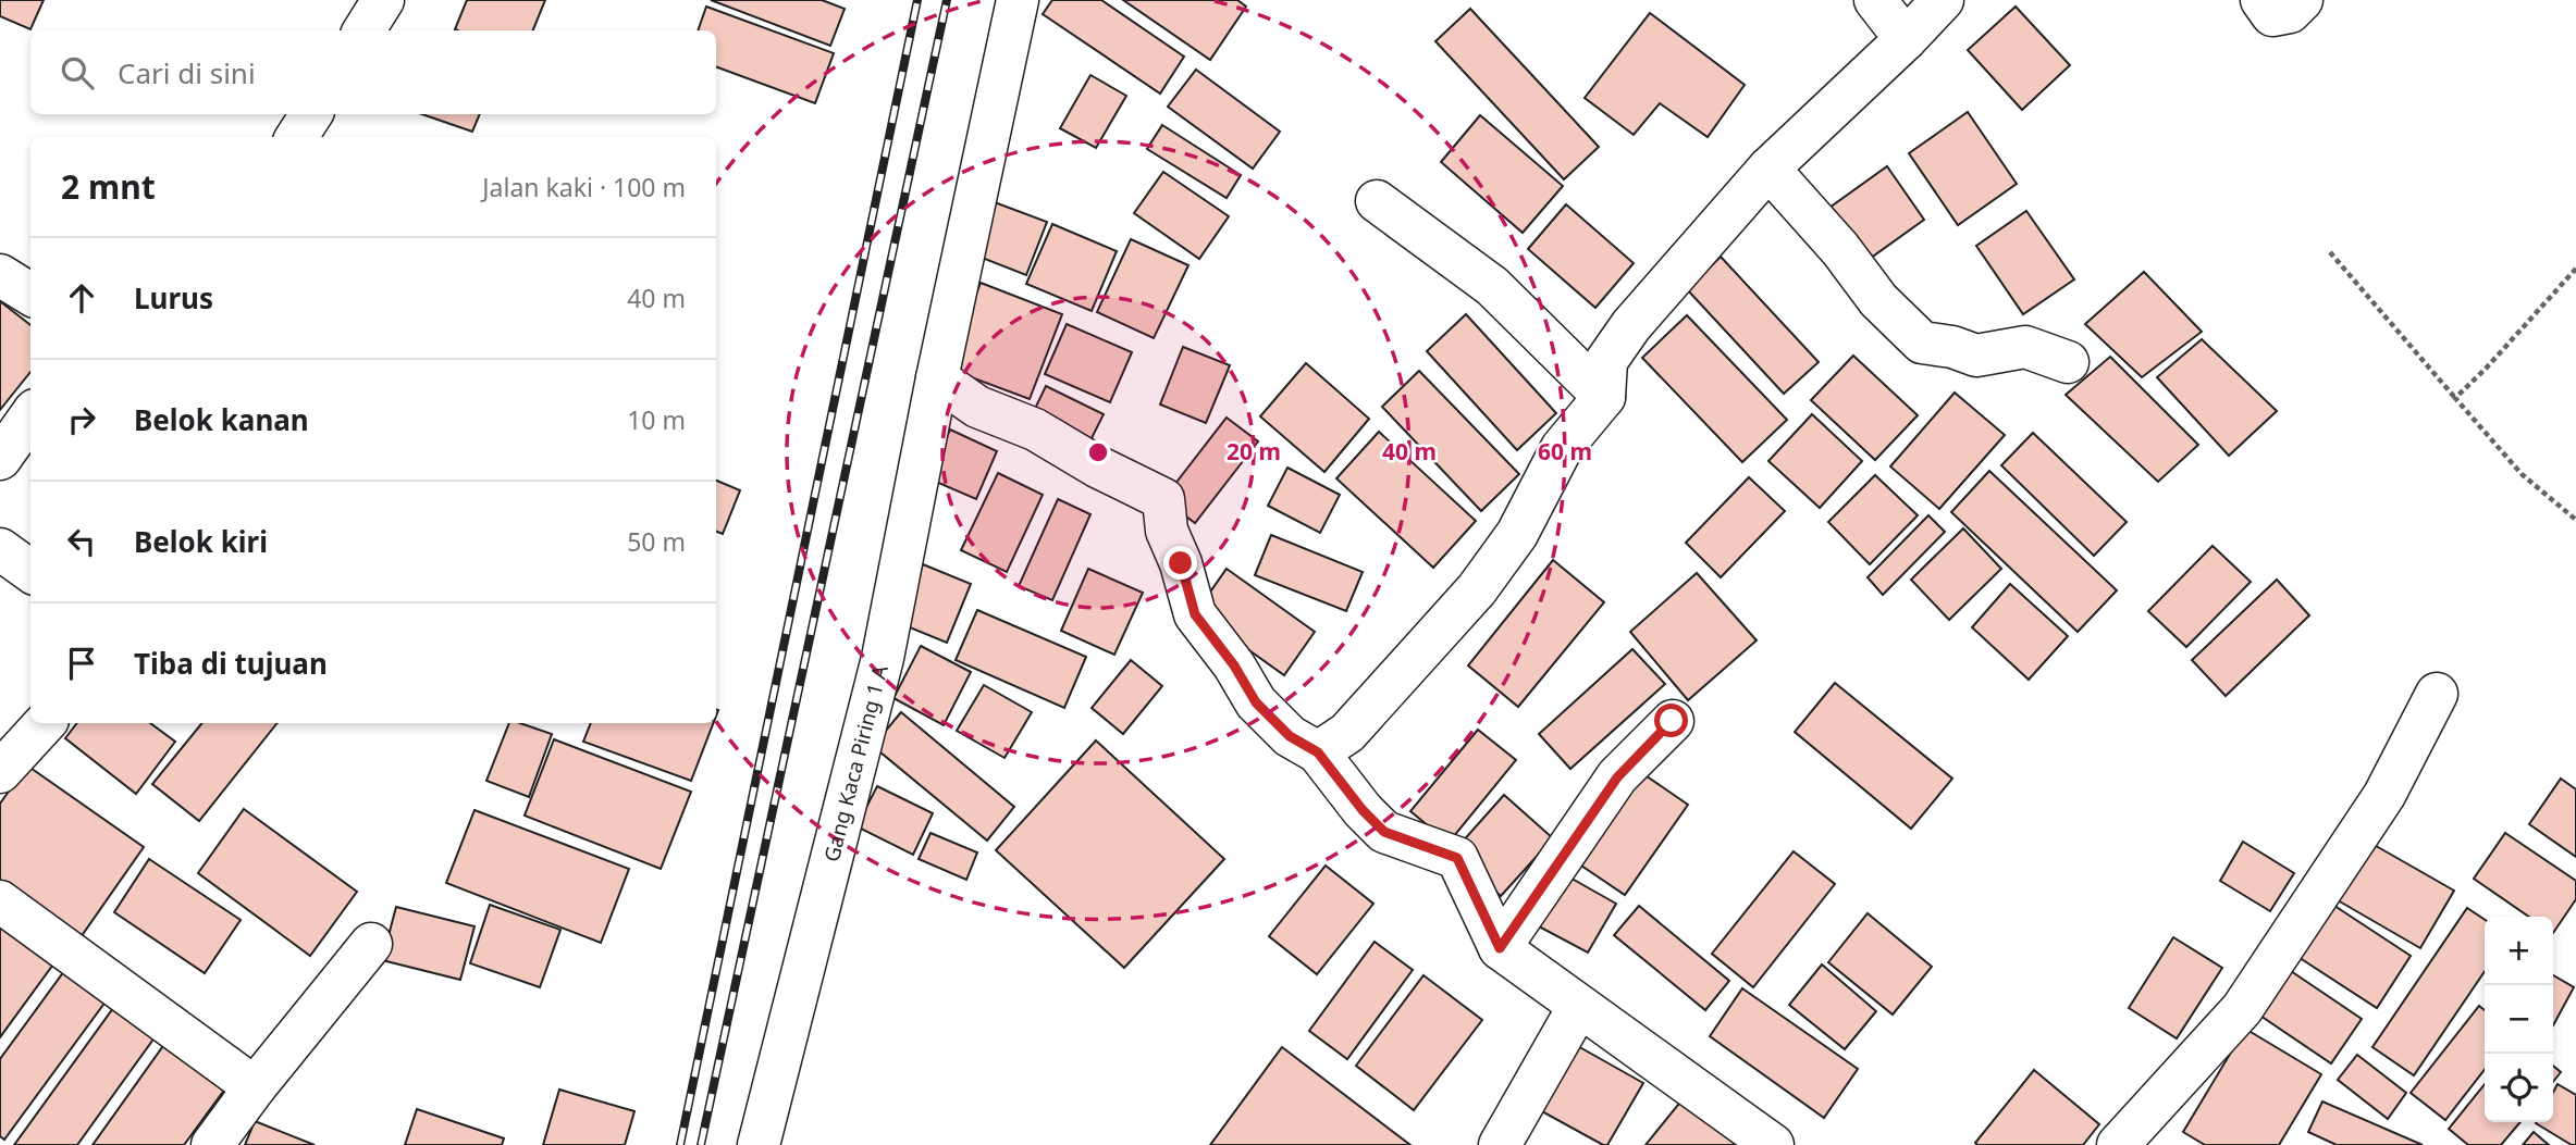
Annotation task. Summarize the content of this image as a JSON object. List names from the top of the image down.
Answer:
{
  "streets": {
    "street": ["Gang Kaca Piring 1 A"]
  },
  "page": {
    "search": "Cari di sini",
    "heading": ["2 mnt", "Jalan kaki · 100 m"],
    "list": [
      ["Lurus", "40 m"],
      ["Belok kanan", "10 m"],
      ["Belok kiri", "50 m"],
      "Tiba di tujuan"
    ],
    "map_buttons": ["+", "−"]
  },
  "rings": ["20 m", "40 m", "60 m"]
}
